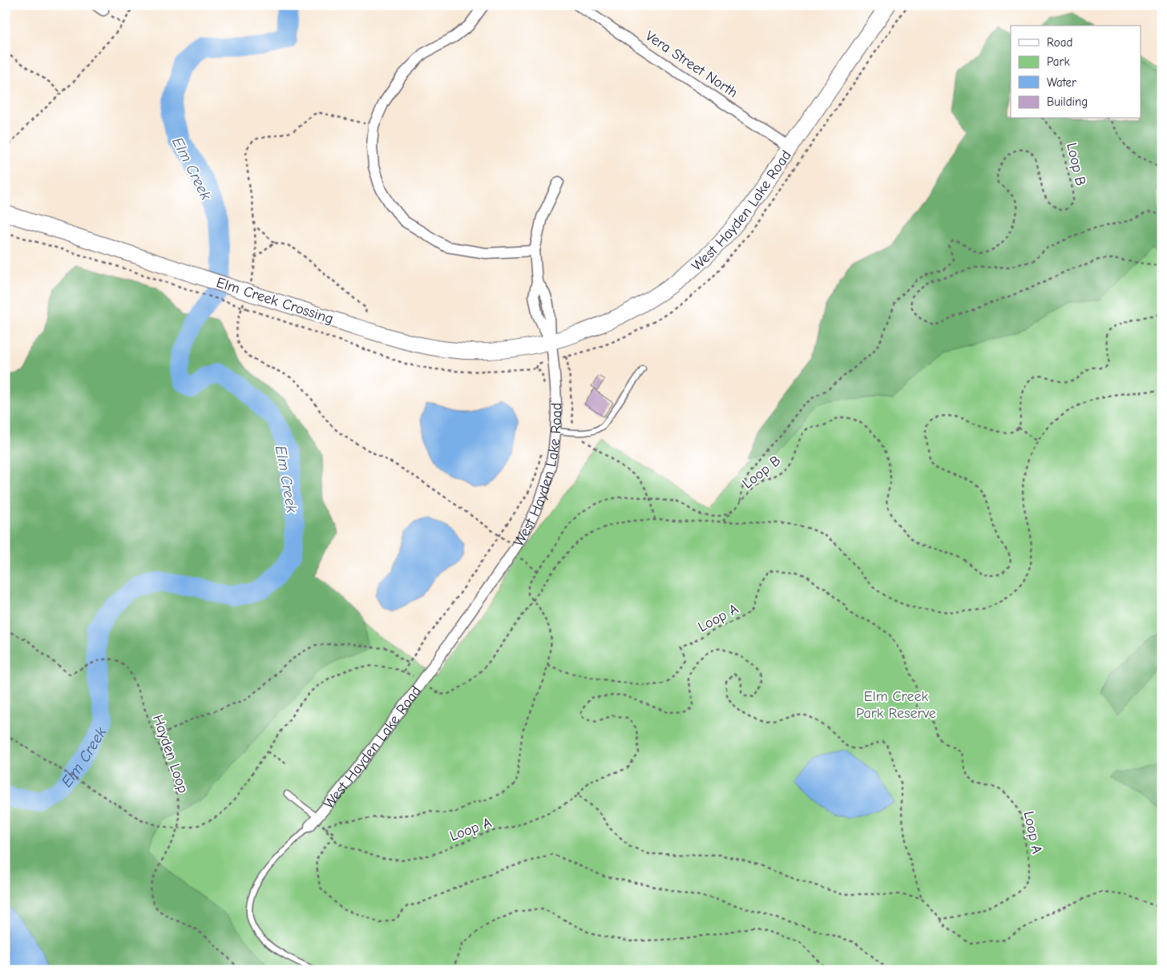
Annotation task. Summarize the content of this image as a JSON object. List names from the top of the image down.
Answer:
{
  "streets": {
    "main road": ["West Hayden Lake Road", "Elm Creek Crossing"],
    "street": ["Vera Street North"],
    "path": ["Loop B", "Loop A", "Hayden Loop"]
  },
  "crossings": [
    ["Vera Street North", "West Hayden Lake Road"],
    ["West Hayden Lake Road", "Elm Creek Crossing"],
    ["West Hayden Lake Road", "Loop A"]
  ],
  "water": ["Elm Creek"],
  "parks": ["Elm Creek Park Reserve"],
  "legend": [
    "Road",
    "Park",
    "Water",
    "Building"
  ]
}
